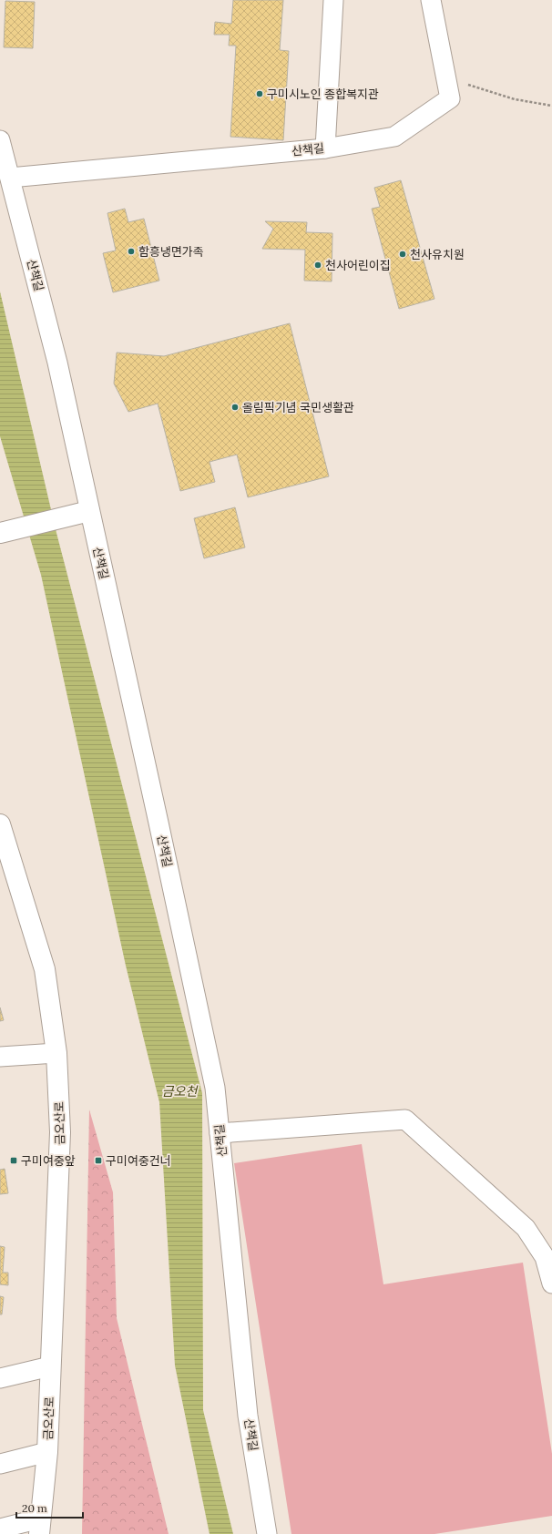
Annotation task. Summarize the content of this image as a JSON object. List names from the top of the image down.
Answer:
{
  "streets": {
    "street": ["산책길", "금오산로"]
  },
  "water": ["금오천"],
  "places": {
    "other": [
      "구미시노인 종합복지관",
      "함흥냉면가족",
      "천사유치원",
      "천사어린이집",
      "올림픽기념 국민생활관"
    ],
    "transit": ["구미여중앞", "구미여중건너"]
  },
  "scale_bar": "20 m"
}
